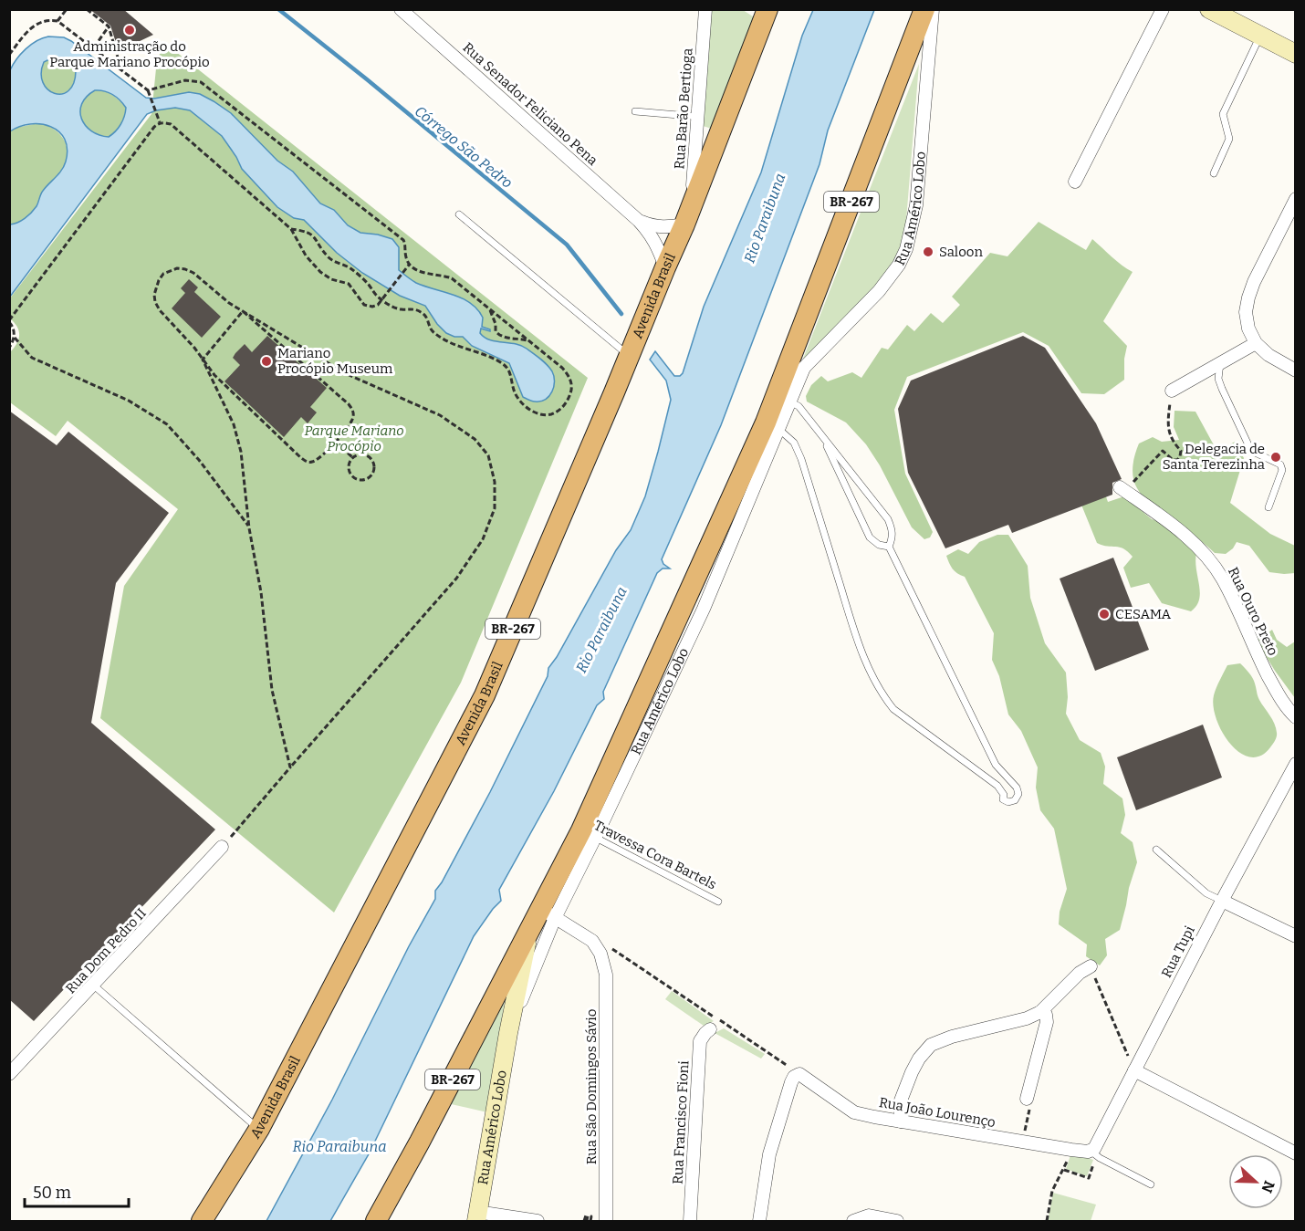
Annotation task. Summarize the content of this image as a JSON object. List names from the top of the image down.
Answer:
{
  "streets": {
    "highway": ["BR-267", "Avenida Brasil"],
    "main road": ["Rua Américo Lobo"],
    "street": [
      "Rua Senador Feliciano Pena",
      "Rua Barão Bertioga",
      "Rua Ouro Preto",
      "Rua Dom Pedro II",
      "Rua Tupi",
      "Rua São Domingos Sávio",
      "Rua João Lourenço",
      "Rua Francisco Fioni"
    ],
    "lane": ["Travessa Cora Bartels"]
  },
  "crossings": [
    ["Rua Senador Feliciano Pena", "Rua Barão Bertioga"],
    ["Rua Senador Feliciano Pena", "Avenida Brasil"],
    ["Rua Barão Bertioga", "Avenida Brasil"],
    ["BR-267", "Rua Américo Lobo"],
    ["BR-267", "Travessa Cora Bartels"],
    ["Rua Tupi", "Rua João Lourenço"]
  ],
  "water": ["Córrego São Pedro", "Rio Paraibuna"],
  "parks": ["Parque Mariano Procópio"],
  "places": [
    "Administração do Parque Mariano Procópio",
    "Saloon",
    "Mariano Procópio Museum",
    "Delegacia de Santa Terezinha",
    "CESAMA"
  ],
  "scale_bar": "50 m",
  "north": "right"
}
